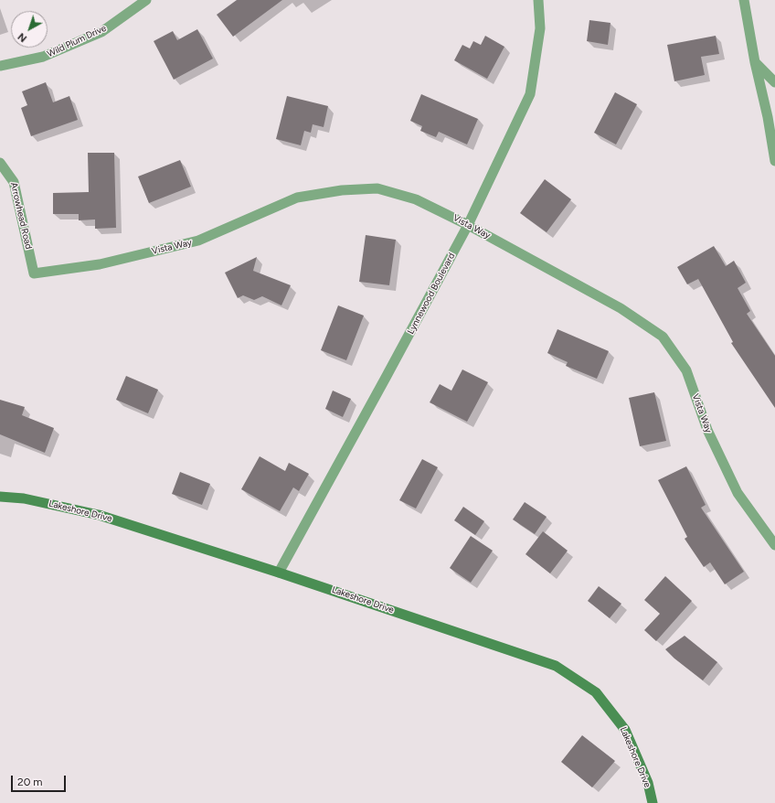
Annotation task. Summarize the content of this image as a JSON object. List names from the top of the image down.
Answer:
{
  "streets": {
    "main road": ["Lakeshore Drive"],
    "street": [
      "Wild Plum Drive",
      "Arrowhead Road",
      "Vista Way",
      "Lynnewood Boulevard"
    ]
  },
  "crossings": [
    ["Arrowhead Road", "Vista Way"],
    ["Vista Way", "Lynnewood Boulevard"],
    ["Lynnewood Boulevard", "Lakeshore Drive"]
  ],
  "scale_bar": "20 m",
  "north": "bottom left"
}
